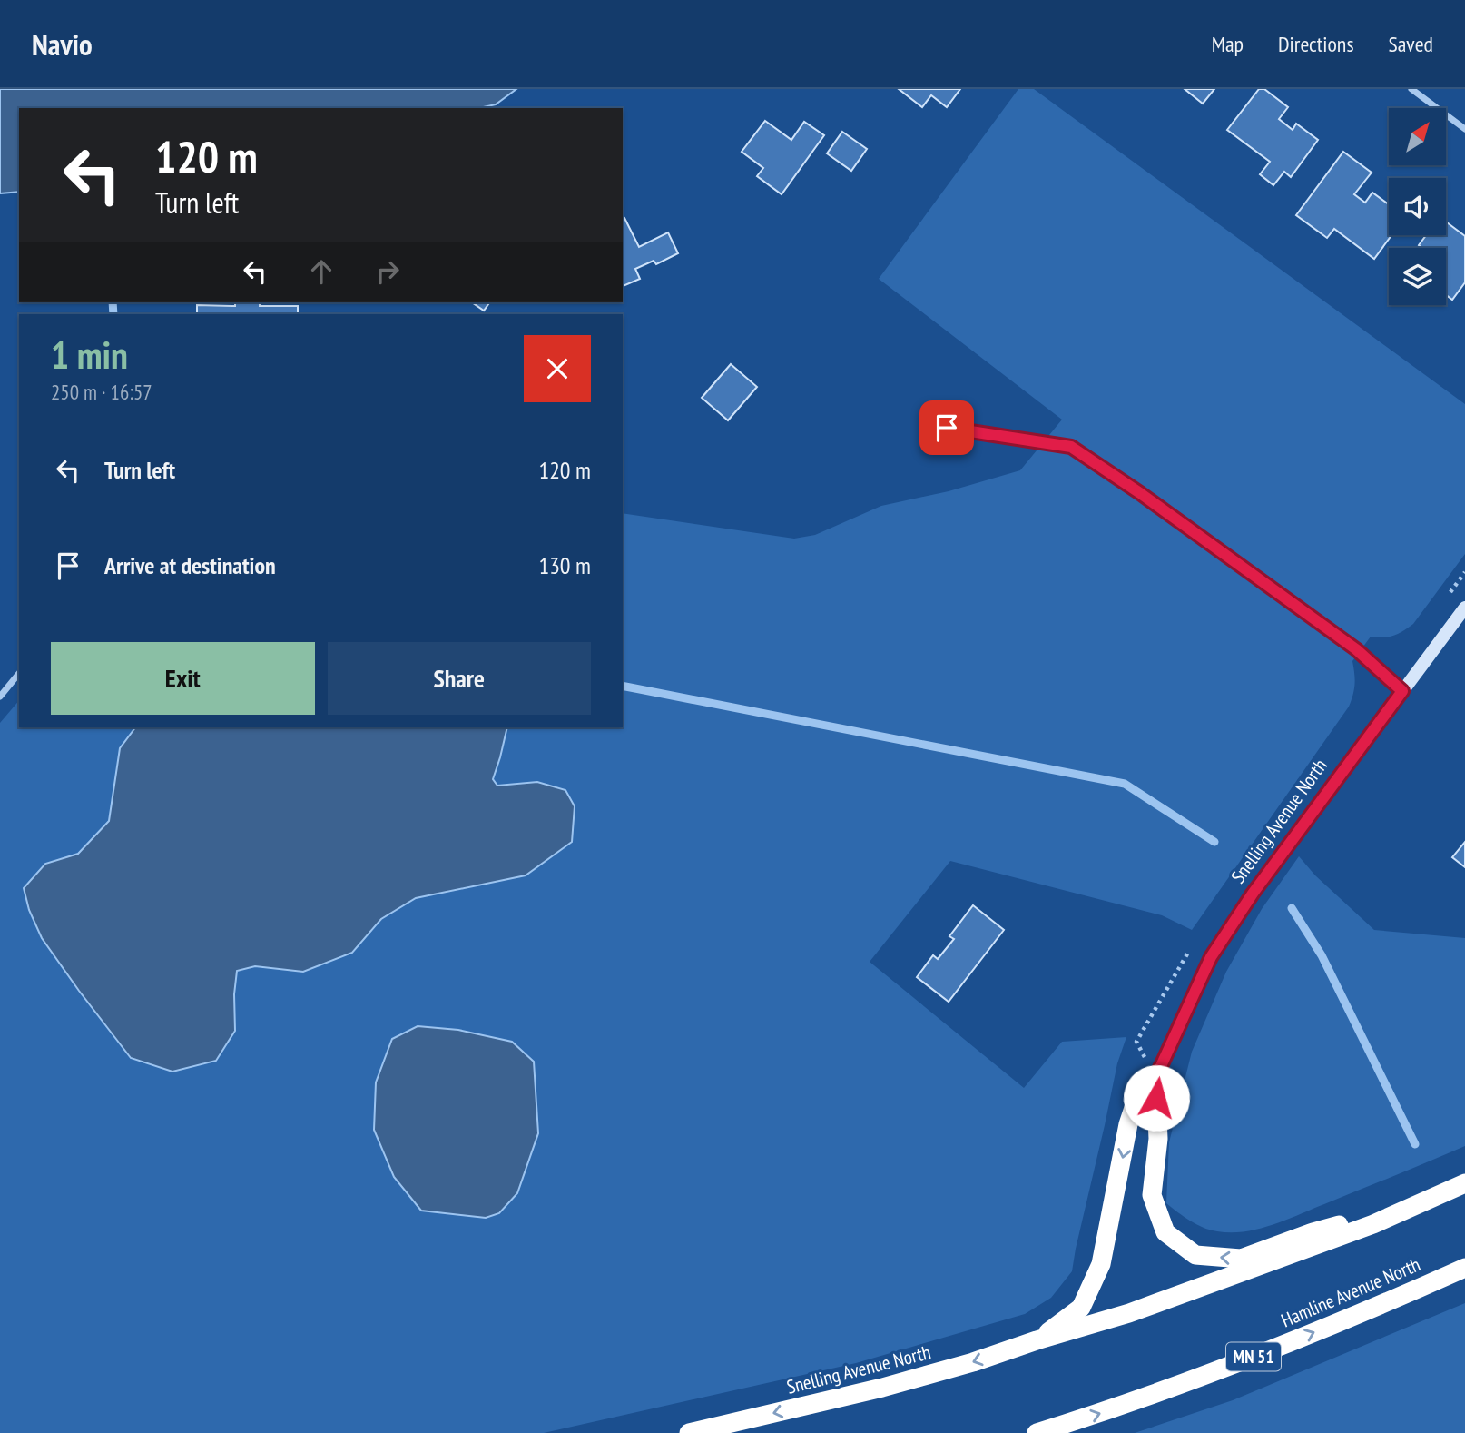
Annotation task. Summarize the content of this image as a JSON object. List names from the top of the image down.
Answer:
{
  "streets": {
    "highway": ["Snelling Avenue North", "Hamline Avenue North", "MN 51"]
  },
  "one_way": ["Snelling Avenue North"],
  "north": "top right",
  "page": {
    "header": "Navio",
    "nav": ["Map", "Directions", "Saved"],
    "turn": ["120 m", "Turn left"],
    "heading": ["1 min", "250 m · 16:57"],
    "list": [
      {
        "name": "Turn left",
        "value": "120 m"
      },
      {
        "name": "Arrive at destination",
        "value": "130 m"
      }
    ],
    "buttons": ["Exit", "Share"]
  }
}
